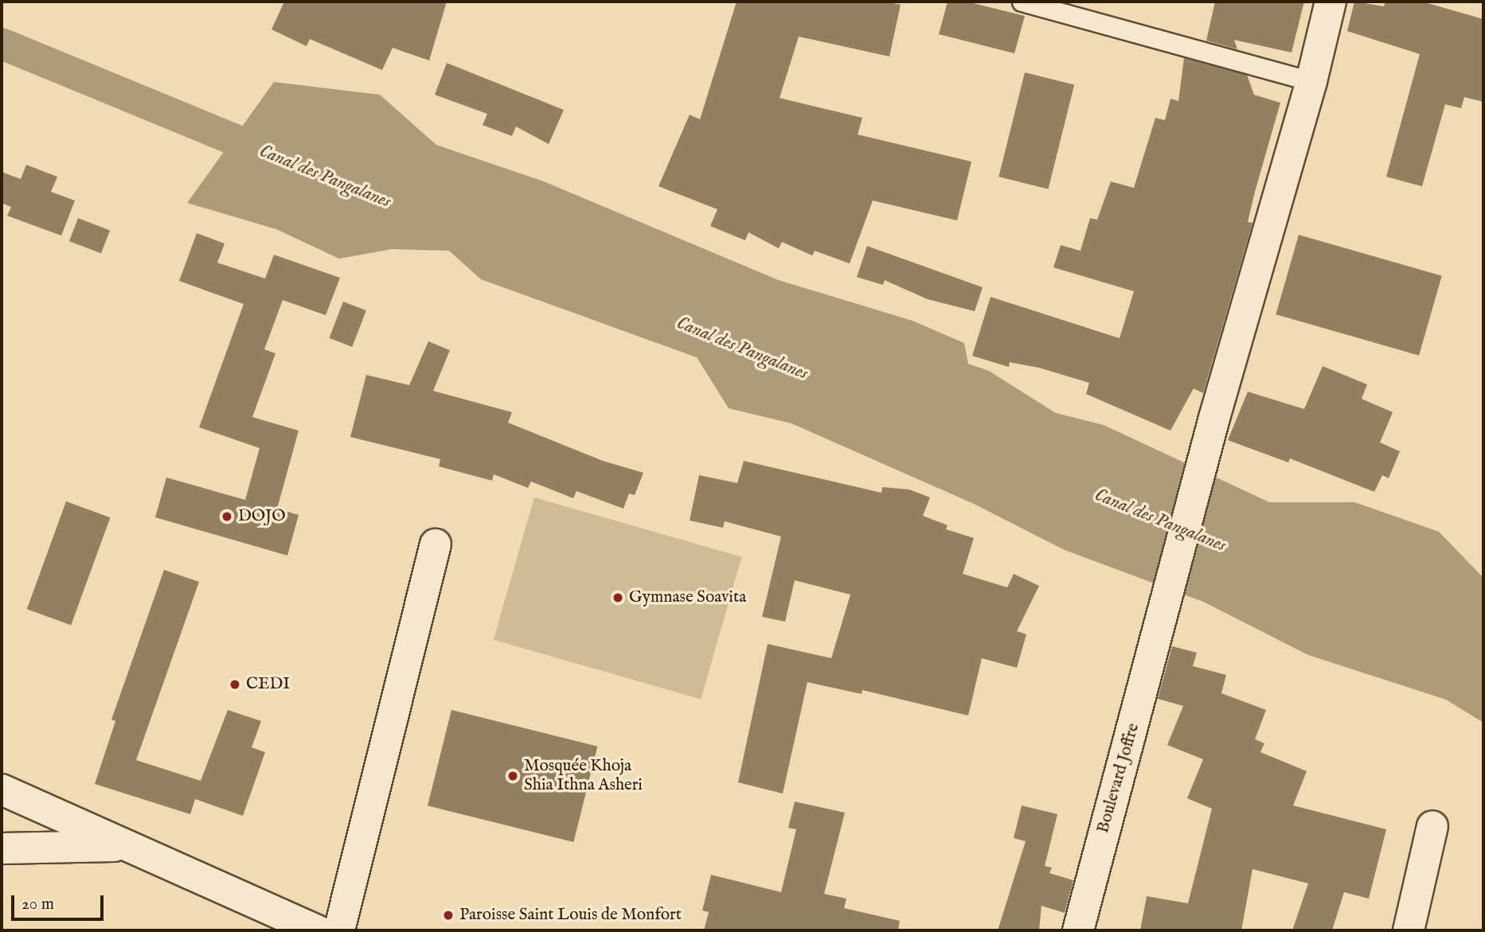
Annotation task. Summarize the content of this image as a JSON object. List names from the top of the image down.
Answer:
{
  "streets": {
    "street": ["Boulevard Joffre"]
  },
  "water": ["Canal des Pangalanes"],
  "places": [
    "DOJO",
    "Gymnase Soavita",
    "CEDI",
    "Mosquée Khoja Shia Ithna Asheri",
    "Paroisse Saint Louis de Monfort"
  ],
  "scale_bar": "20 m"
}
